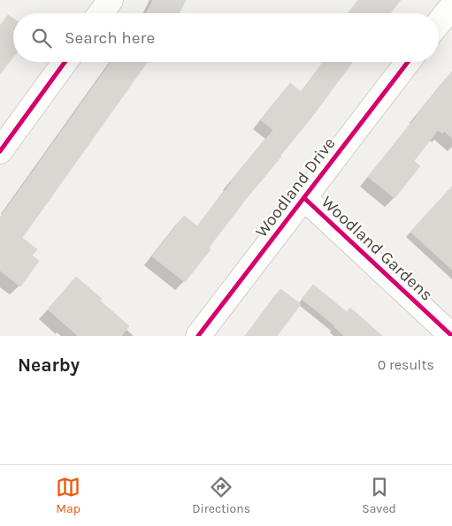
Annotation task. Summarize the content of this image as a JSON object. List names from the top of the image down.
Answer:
{
  "streets": {
    "street": ["Woodland Drive", "Woodland Gardens"]
  },
  "crossings": [
    ["Woodland Drive", "Woodland Gardens"]
  ],
  "page": {
    "search": "Search here",
    "heading": ["Nearby", "0 results"],
    "nav": ["Map", "Directions", "Saved"]
  }
}
